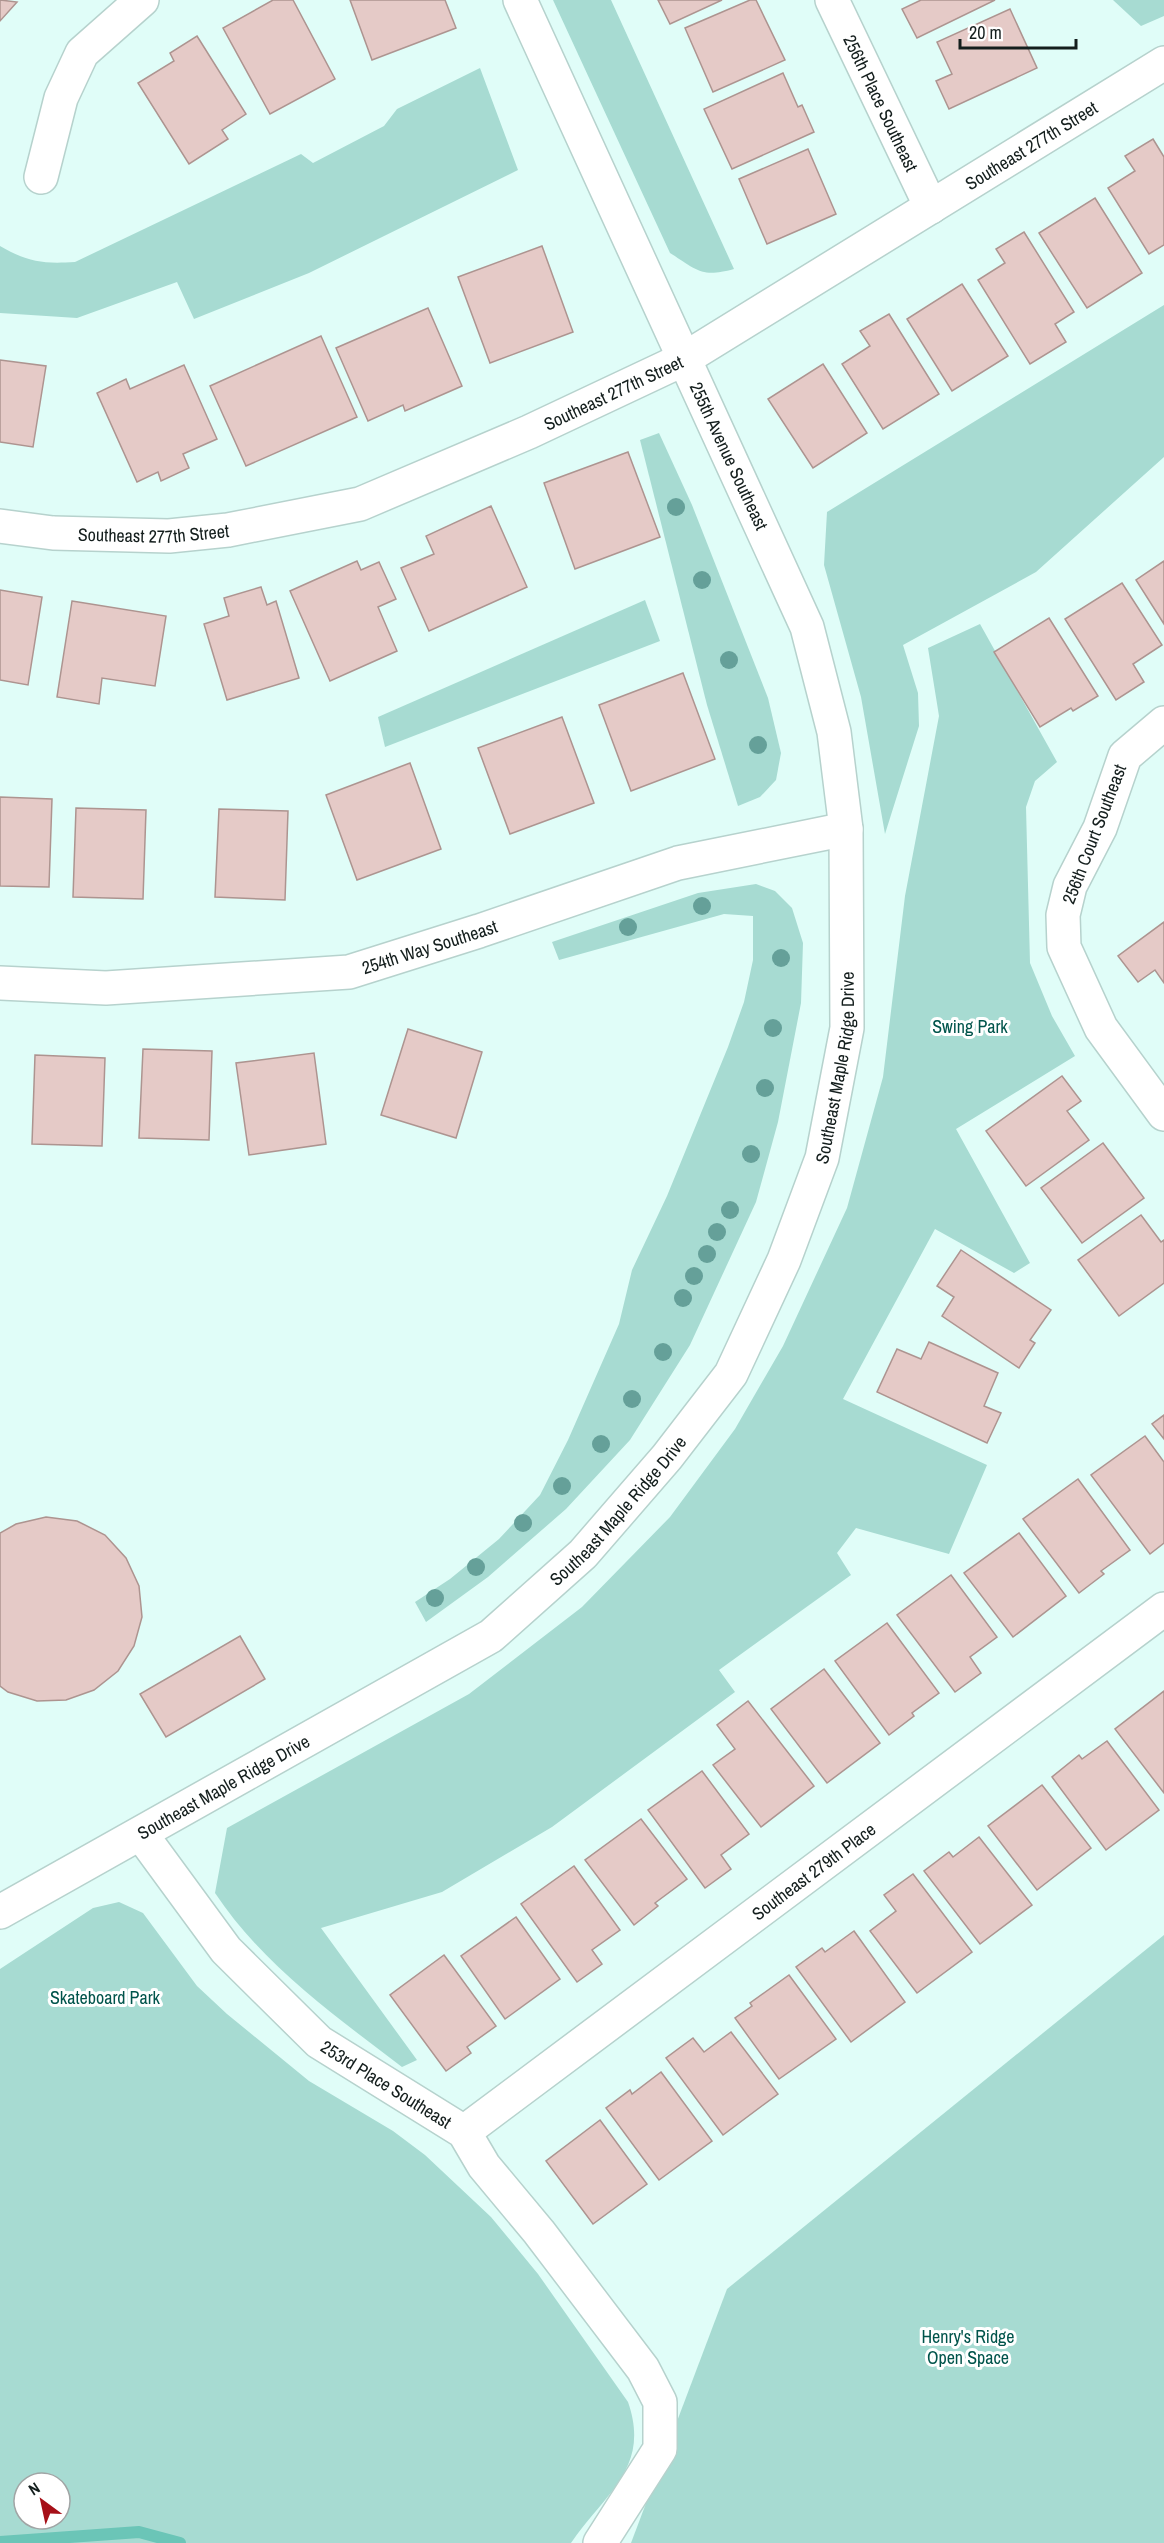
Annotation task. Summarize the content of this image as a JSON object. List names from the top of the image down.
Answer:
{
  "streets": {
    "street": [
      "256th Place Southeast",
      "Southeast 277th Street",
      "255th Avenue Southeast",
      "256th Court Southeast",
      "254th Way Southeast",
      "Southeast Maple Ridge Drive",
      "Southeast 279th Place",
      "253rd Place Southeast"
    ]
  },
  "crossings": [
    ["256th Place Southeast", "Southeast 277th Street"],
    ["Southeast 277th Street", "255th Avenue Southeast"],
    ["255th Avenue Southeast", "254th Way Southeast"],
    ["255th Avenue Southeast", "Southeast Maple Ridge Drive"],
    ["254th Way Southeast", "Southeast Maple Ridge Drive"],
    ["Southeast Maple Ridge Drive", "253rd Place Southeast"],
    ["Southeast 279th Place", "253rd Place Southeast"]
  ],
  "parks": ["Swing Park", "Skateboard Park", "Henry's Ridge Open Space"],
  "scale_bar": "20 m",
  "north": "top left"
}
